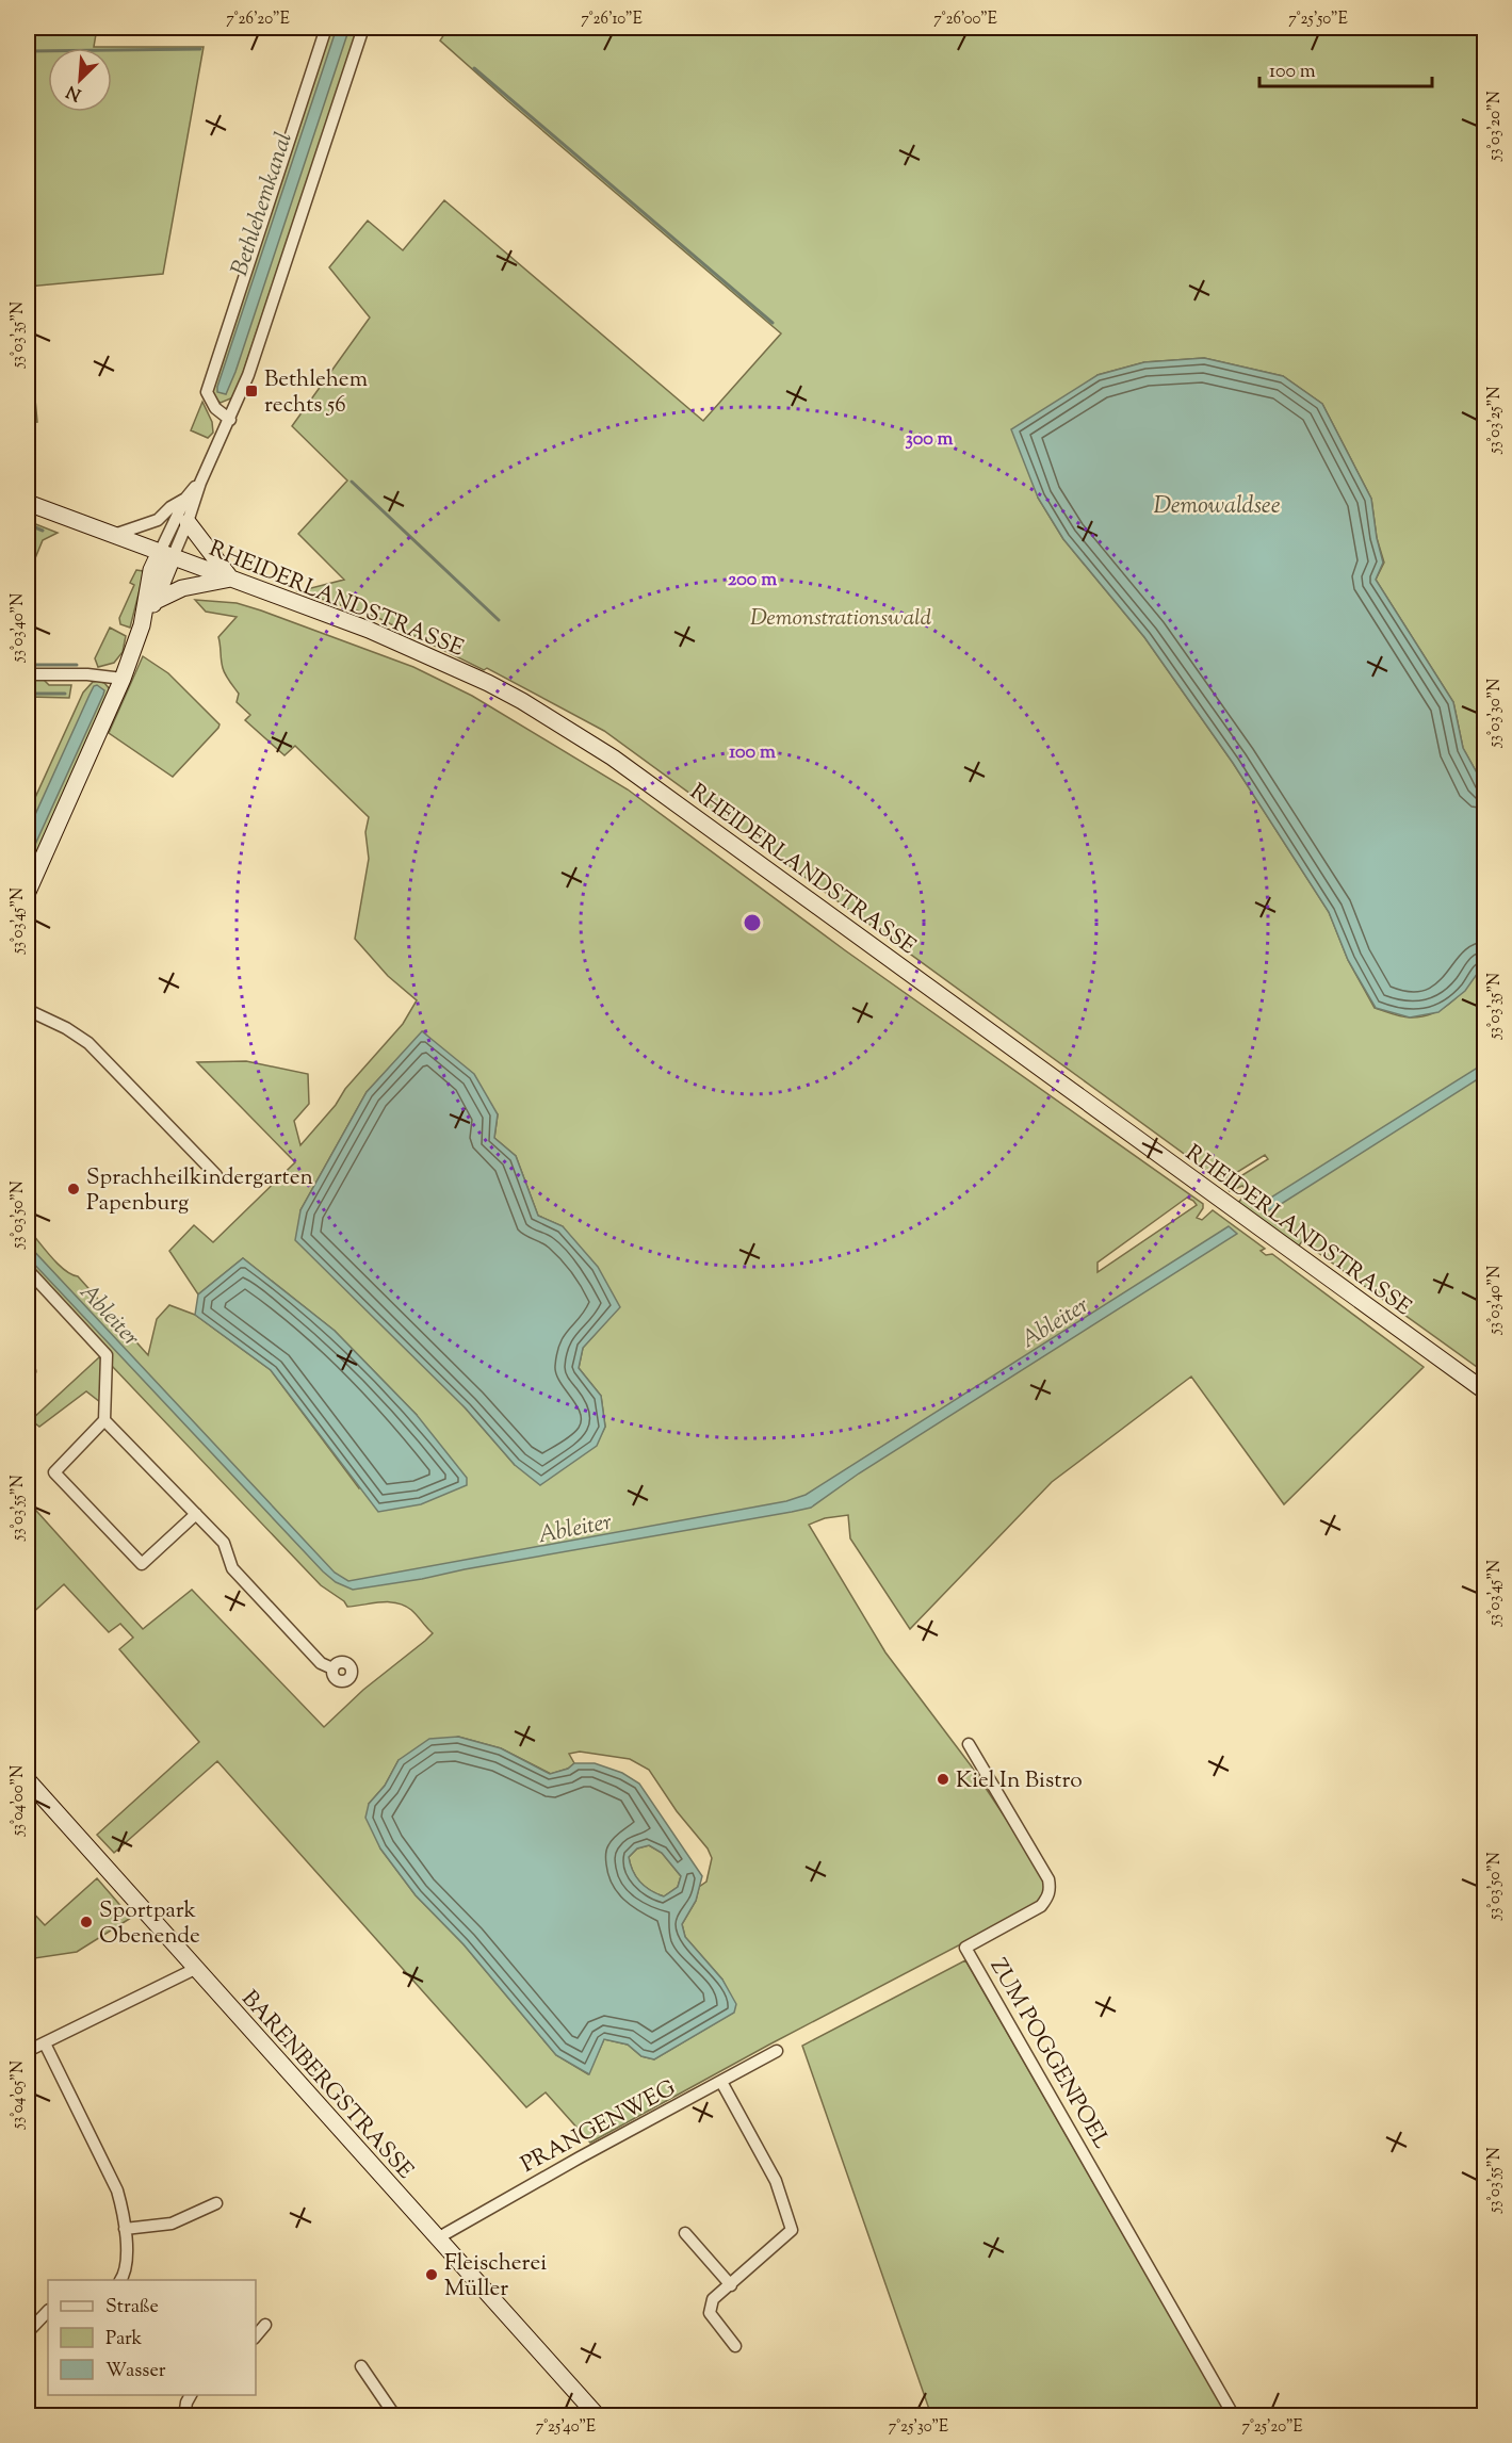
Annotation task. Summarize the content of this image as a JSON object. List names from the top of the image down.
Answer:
{
  "streets": {
    "main road": ["RHEIDERLANDSTRASSE", "BARENBERGSTRASSE"],
    "street": ["ZUM POGGENPOEL", "PRANGENWEG"]
  },
  "crossings": [
    ["BARENBERGSTRASSE", "PRANGENWEG"]
  ],
  "water": ["Bethlehemkanal", "Demowaldsee", "Ableiter"],
  "parks": ["Demonstrationswald"],
  "places": {
    "transit": ["Bethlehem rechts 56"],
    "other": [
      "Sprachheilkindergarten Papenburg",
      "Kiel In Bistro",
      "Sportpark Obenende",
      "Fleischerei Müller"
    ]
  },
  "legend": ["Straße", "Park", "Wasser"],
  "scale_bar": "100 m",
  "north": "bottom left",
  "coordinates": [
    "7°26'20\"E",
    "7°26'10\"E",
    "7°26'00\"E",
    "7°25'50\"E",
    "53°03'20\"N",
    "53°03'35\"N",
    "53°03'25\"N",
    "53°03'40\"N",
    "53°03'30\"N",
    "53°03'45\"N",
    "53°03'50\"N",
    "53°03'55\"N",
    "53°04'00\"N",
    "53°04'05\"N",
    "7°25'40\"E",
    "7°25'30\"E",
    "7°25'20\"E"
  ],
  "rings": ["300 m", "200 m", "100 m"]
}
